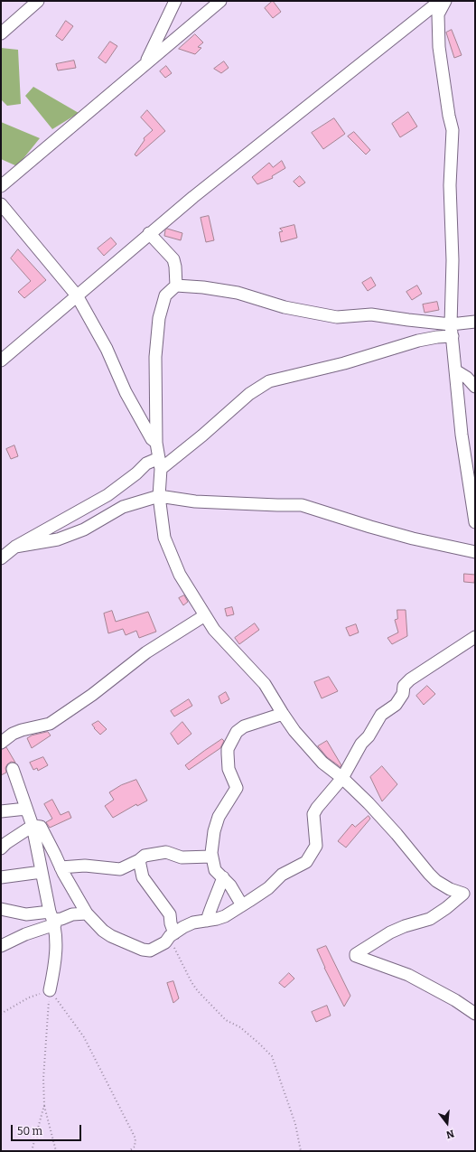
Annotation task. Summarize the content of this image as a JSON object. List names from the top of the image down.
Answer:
{
  "scale_bar": "50 m",
  "north": "bottom"
}
